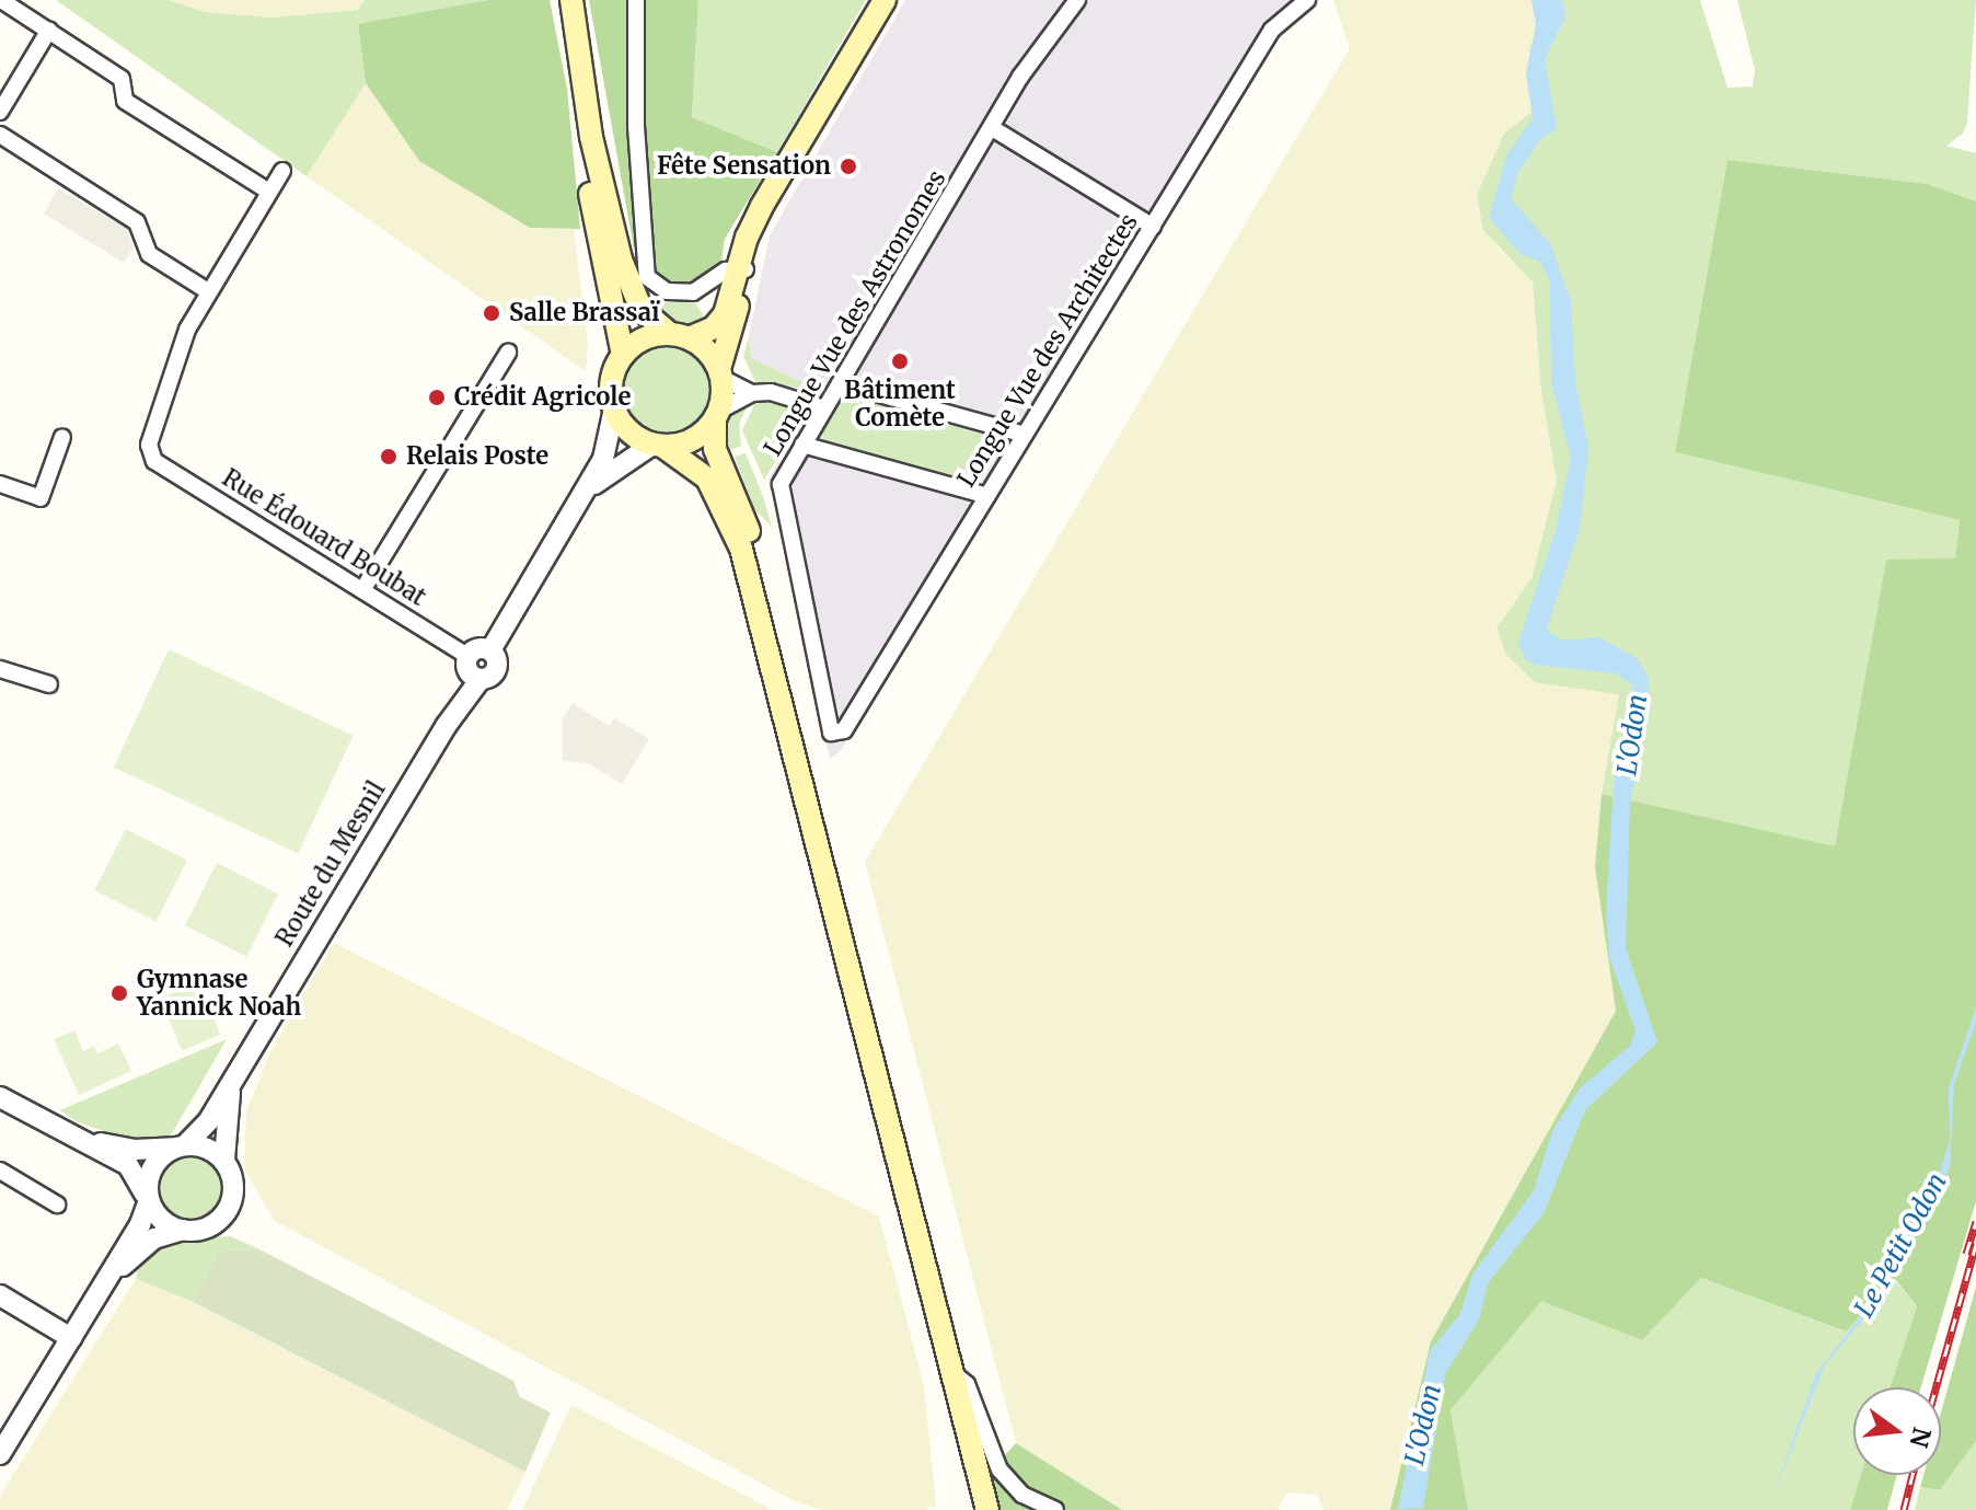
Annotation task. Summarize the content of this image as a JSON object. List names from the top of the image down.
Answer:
{
  "streets": {
    "street": [
      "Longue Vue des Astronomes",
      "Longue Vue des Architectes",
      "Rue Édouard Boubat",
      "Route du Mesnil"
    ]
  },
  "crossings": [
    ["Longue Vue des Astronomes", "Longue Vue des Architectes"],
    ["Rue Édouard Boubat", "Route du Mesnil"]
  ],
  "water": ["L'Odon", "Le Petit Odon"],
  "places": [
    "Fête Sensation",
    "Salle Brassaï",
    "Bâtiment Comète",
    "Crédit Agricole",
    "Relais Poste",
    "Gymnase Yannick Noah"
  ],
  "north": "right"
}
